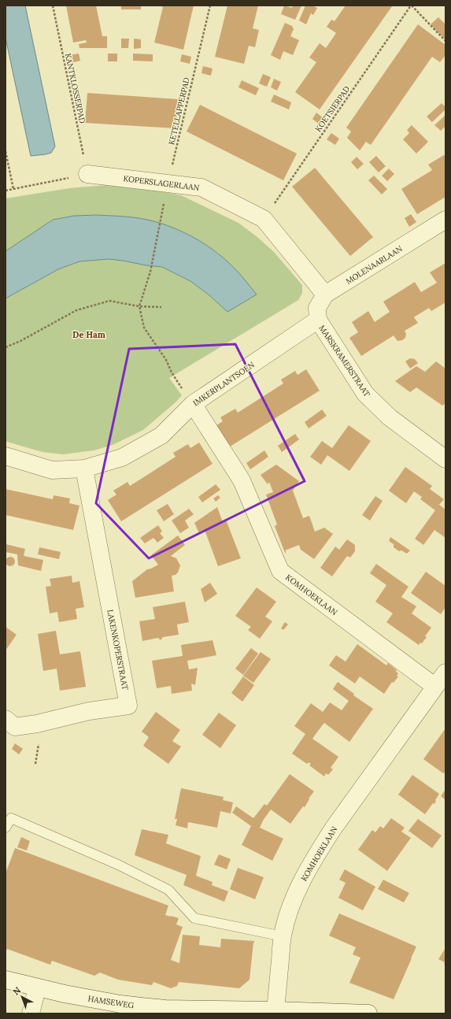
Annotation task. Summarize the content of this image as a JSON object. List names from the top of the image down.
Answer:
{
  "streets": {
    "street": [
      "KOPERSLAGERLAAN",
      "MOLENAARLAAN",
      "MARSKRAMERSTRAAT",
      "IMKERPLANTSOEN",
      "KOMHOEKLAAN",
      "LAKENKOPERSTRAAT",
      "HAMSEWEG"
    ],
    "path": ["KANTKLOSSERPAD", "KOETSIERPAD", "KETELLAPPERPAD"]
  },
  "crossings": [
    ["KANTKLOSSERPAD", "KOPERSLAGERLAAN"],
    ["KOETSIERPAD", "KOPERSLAGERLAAN"],
    ["KETELLAPPERPAD", "KOPERSLAGERLAAN"],
    ["KOPERSLAGERLAAN", "MOLENAARLAAN"],
    ["MOLENAARLAAN", "MARSKRAMERSTRAAT"],
    ["MOLENAARLAAN", "IMKERPLANTSOEN"],
    ["MARSKRAMERSTRAAT", "IMKERPLANTSOEN"],
    ["IMKERPLANTSOEN", "KOMHOEKLAAN"],
    ["IMKERPLANTSOEN", "LAKENKOPERSTRAAT"],
    ["KOMHOEKLAAN", "HAMSEWEG"]
  ],
  "districts": ["De Ham"],
  "north": "top left"
}
